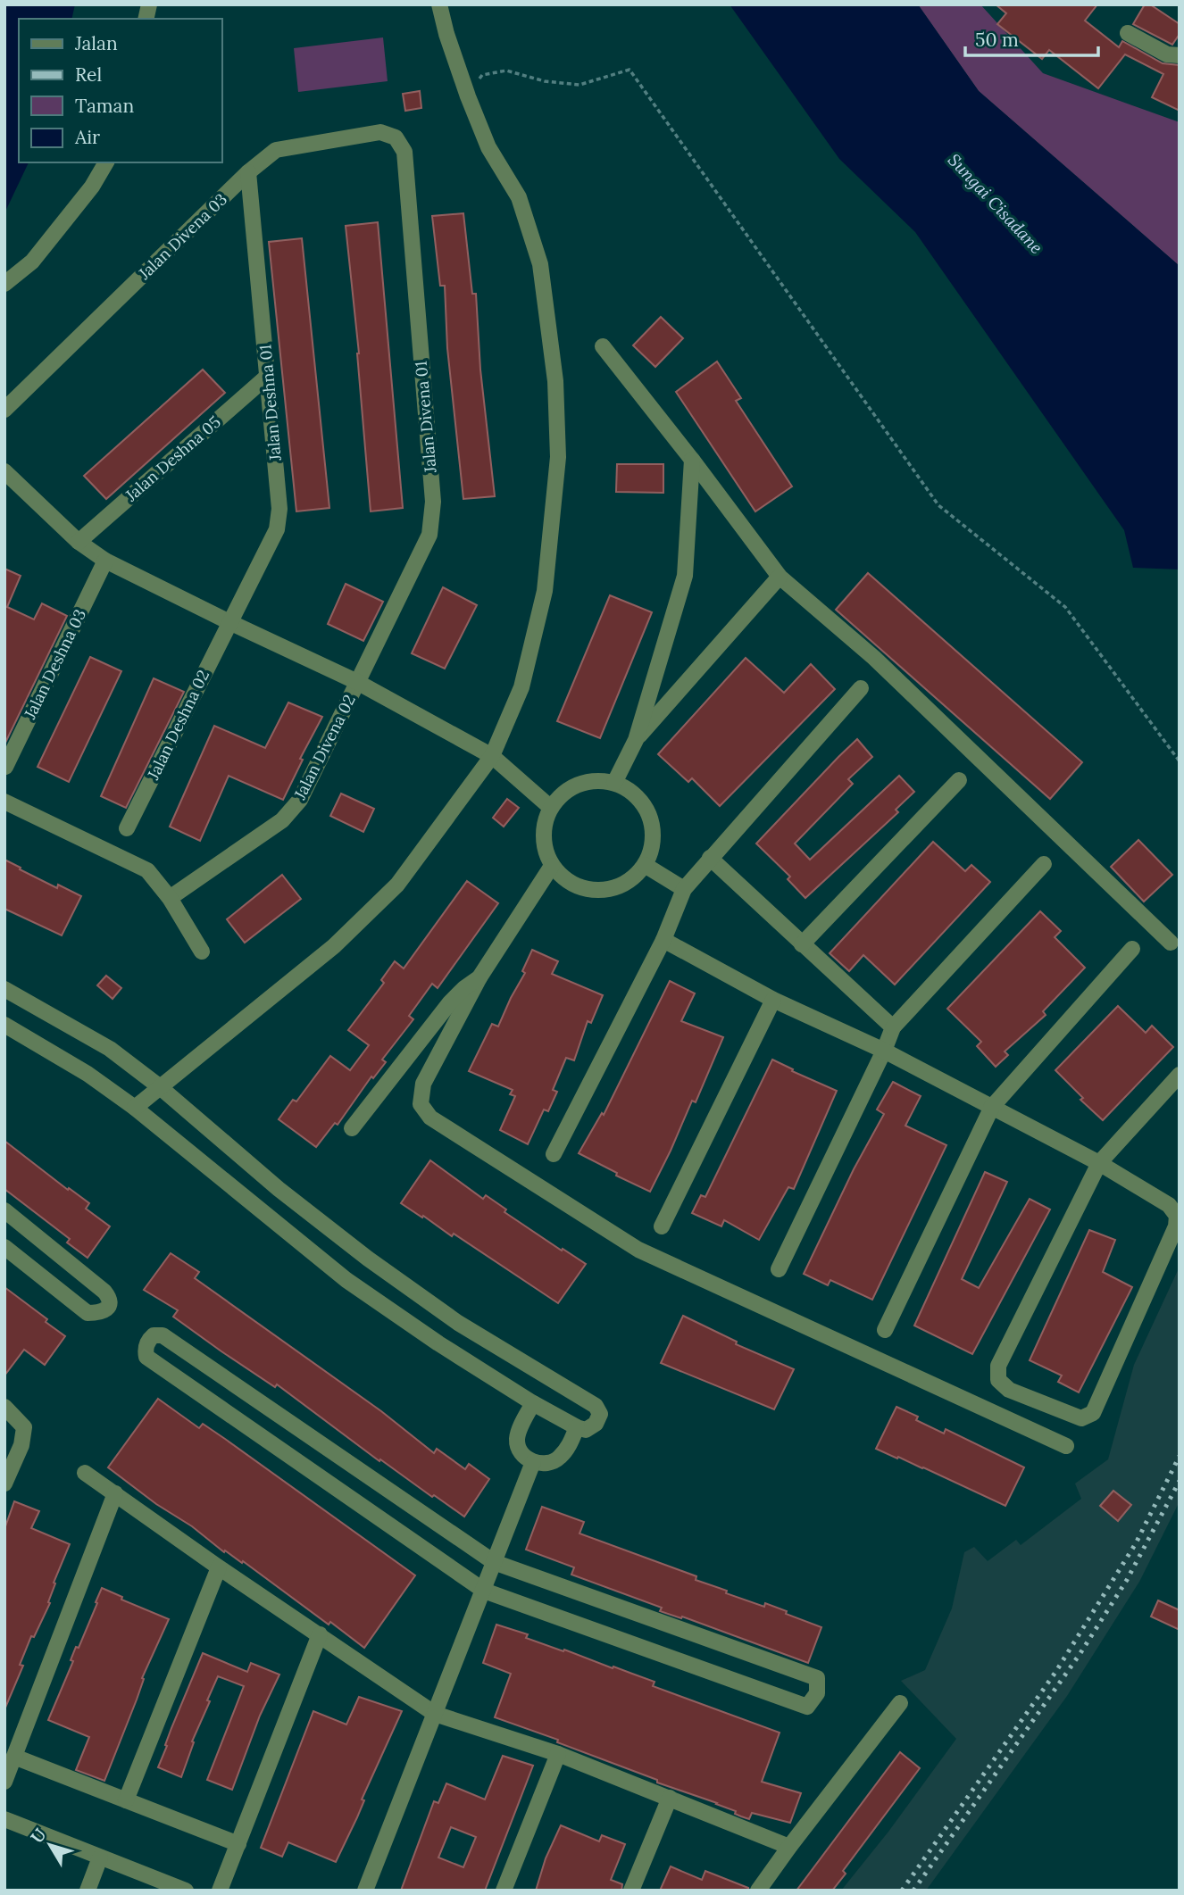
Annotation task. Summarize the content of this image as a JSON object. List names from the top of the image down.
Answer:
{
  "streets": {
    "street": [
      "Jalan Divena 03",
      "Jalan Deshna 01",
      "Jalan Divena 01",
      "Jalan Deshna 05",
      "Jalan Deshna 03",
      "Jalan Deshna 02",
      "Jalan Divena 02"
    ]
  },
  "crossings": [
    ["Jalan Divena 03", "Jalan Deshna 01"],
    ["Jalan Divena 03", "Jalan Divena 01"],
    ["Jalan Deshna 01", "Jalan Deshna 05"],
    ["Jalan Deshna 01", "Jalan Deshna 02"],
    ["Jalan Divena 01", "Jalan Divena 02"]
  ],
  "water": ["Sungai Cisadane"],
  "legend": [
    "Jalan",
    "Rel",
    "Taman",
    "Air"
  ],
  "scale_bar": "50 m",
  "north": "top left"
}
